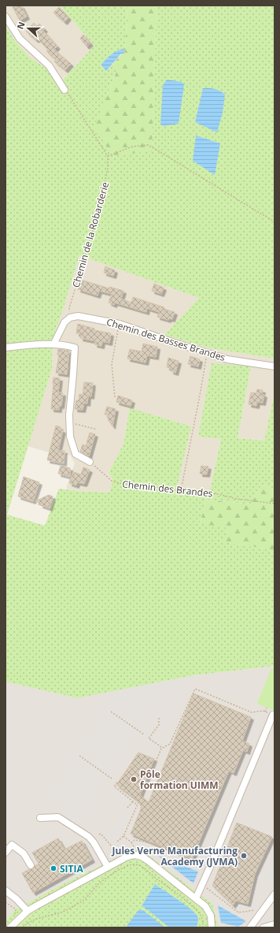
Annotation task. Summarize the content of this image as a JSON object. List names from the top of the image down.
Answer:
{
  "streets": {
    "street": ["Chemin des Basses Brandes"],
    "path": ["Chemin de la Robarderie", "Chemin des Brandes"]
  },
  "crossings": [
    ["Chemin de la Robarderie", "Chemin des Basses Brandes"]
  ],
  "places": ["Pôle formation UIMM", "Jules Verne Manufacturing Academy (JVMA)", "SITIA"],
  "north": "left"
}
